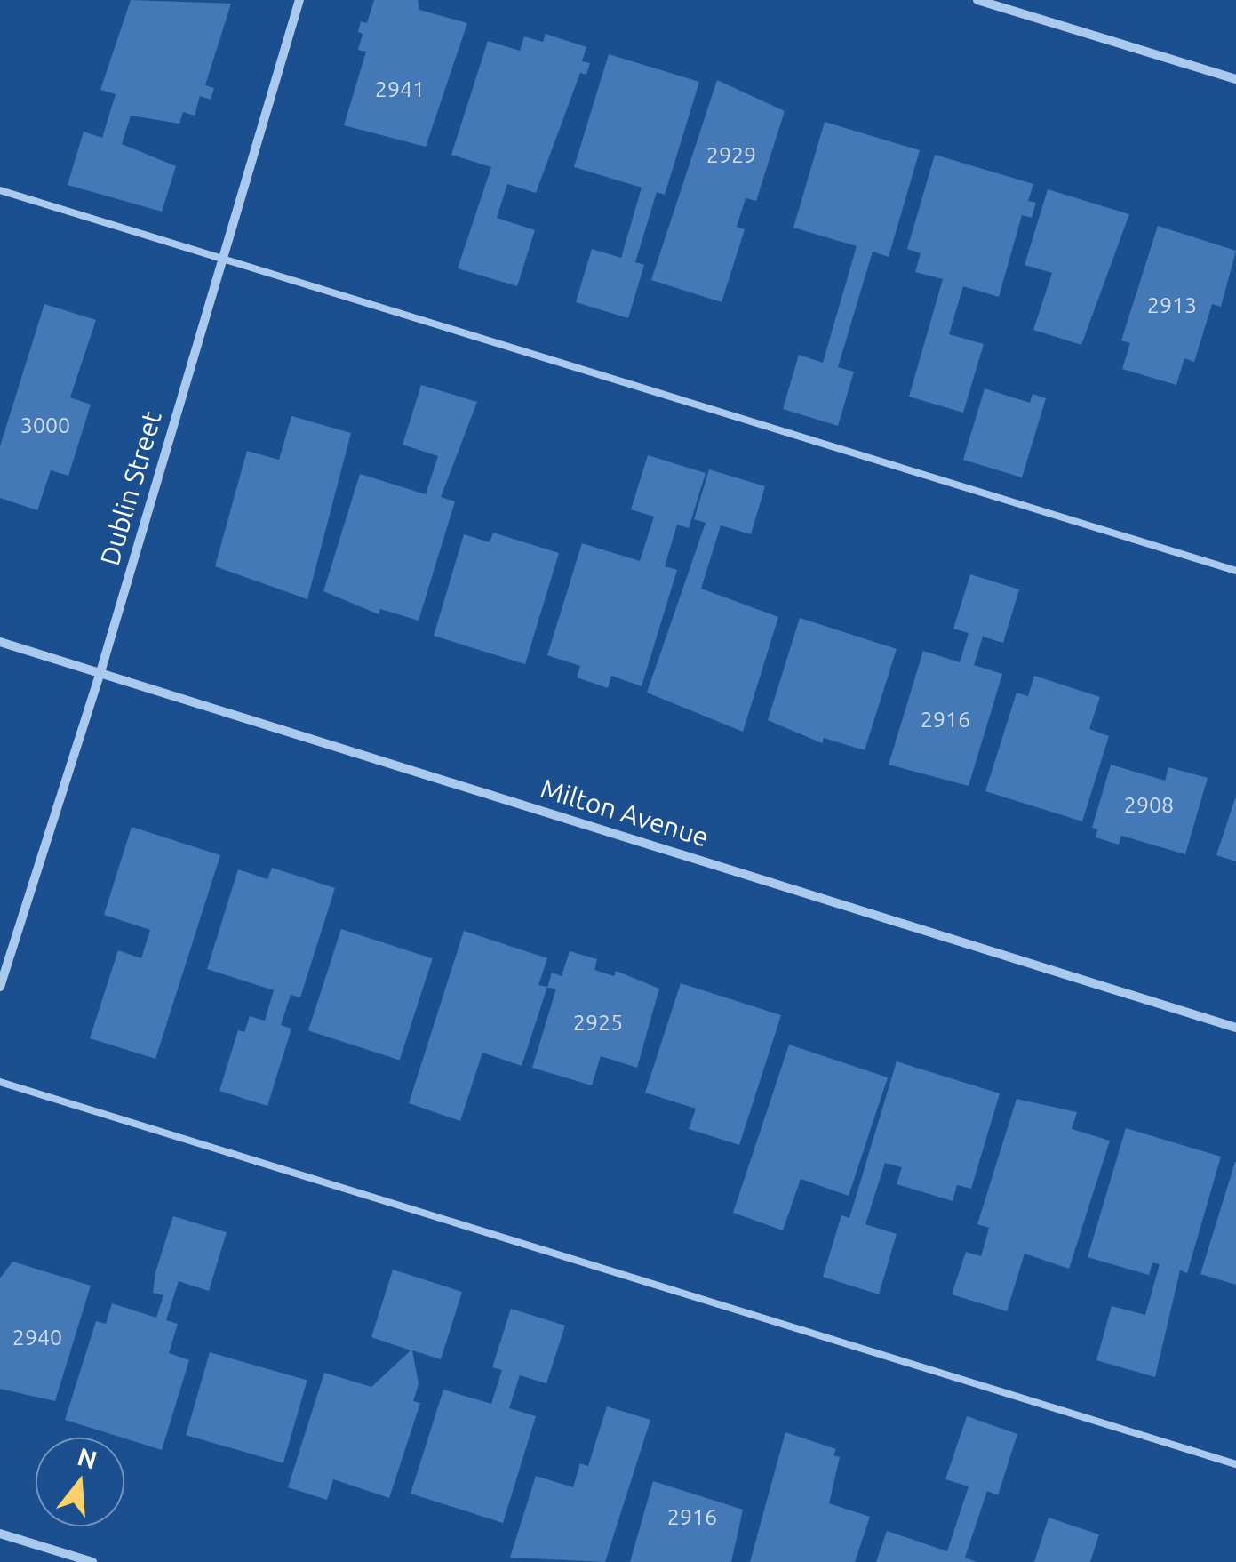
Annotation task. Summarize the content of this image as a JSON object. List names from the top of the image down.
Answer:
{
  "streets": {
    "street": ["Dublin Street", "Milton Avenue"]
  },
  "crossings": [
    ["Dublin Street", "Milton Avenue"]
  ],
  "house_numbers": [
    "2941",
    "2929",
    "2913",
    "3000",
    "2916",
    "2908",
    "2925",
    "2940",
    "2916"
  ],
  "north": "top"
}
